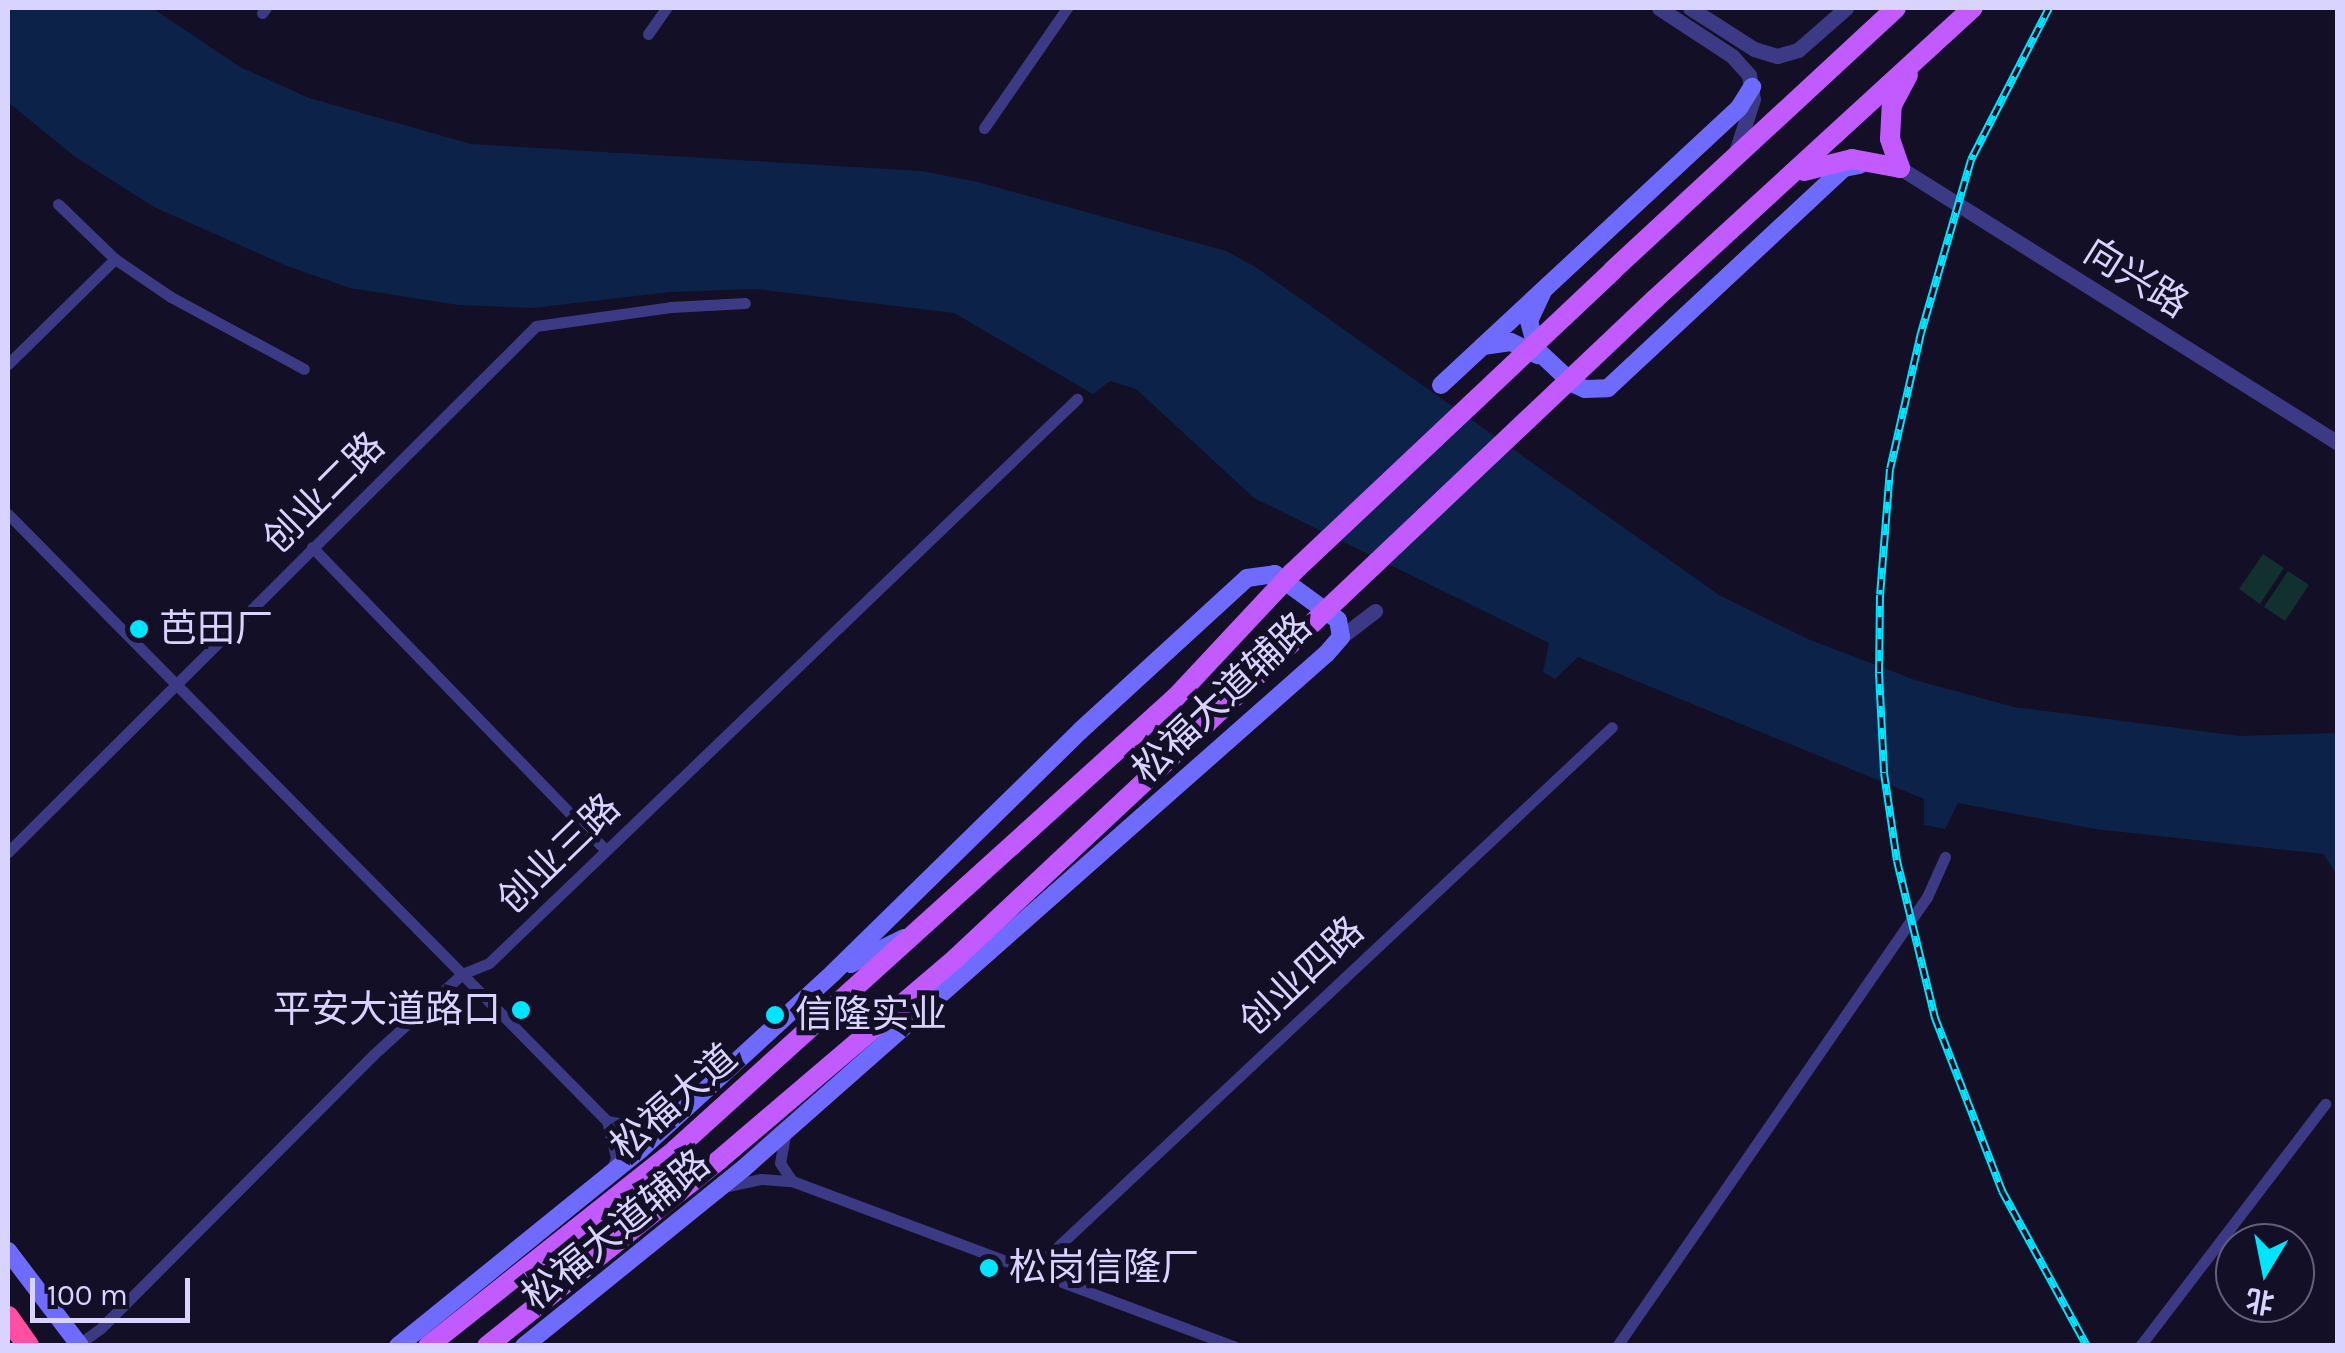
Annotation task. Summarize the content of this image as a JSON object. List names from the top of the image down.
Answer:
{
  "streets": {
    "main road": ["松福大道辅路", "松福大道"],
    "street": [
      "向兴路",
      "创业二路",
      "创业三路",
      "创业四路"
    ]
  },
  "crossings": [
    ["松福大道辅路", "松福大道"]
  ],
  "places": [
    "芭田厂",
    "平安大道路口",
    "信隆实业",
    "松岗信隆厂"
  ],
  "scale_bar": "100 m",
  "north": "bottom"
}
